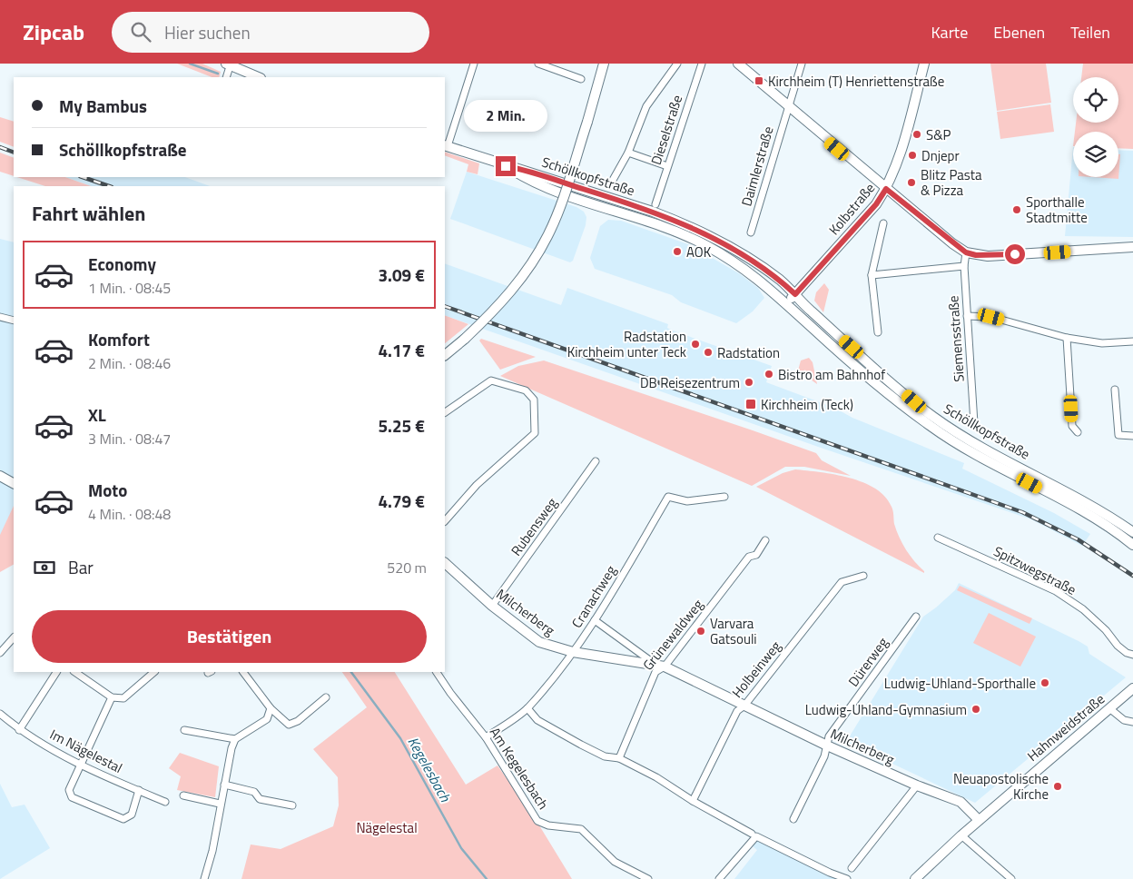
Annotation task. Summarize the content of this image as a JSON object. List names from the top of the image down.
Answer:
{
  "streets": {
    "main road": [
      "Schöllkopfstraße",
      "Kolbstraße",
      "Milcherberg",
      "Hahnweidstraße"
    ],
    "street": [
      "Dieselstraße",
      "Daimlerstraße",
      "Siemensstraße",
      "Rubensweg",
      "Spitzwegstraße",
      "Cranachweg",
      "Grünewaldweg",
      "Dürerweg",
      "Holbeinweg",
      "Im Nägelestal",
      "Am Kegelesbach"
    ]
  },
  "crossings": [
    ["Schöllkopfstraße", "Kolbstraße"],
    ["Rubensweg", "Milcherberg"],
    ["Cranachweg", "Milcherberg"],
    ["Cranachweg", "Am Kegelesbach"],
    ["Milcherberg", "Grünewaldweg"],
    ["Milcherberg", "Dürerweg"],
    ["Milcherberg", "Holbeinweg"],
    ["Milcherberg", "Hahnweidstraße"]
  ],
  "water": ["Kegelesbach"],
  "parks": ["Nägelestal"],
  "places": {
    "transit": ["Kirchheim (T) Henriettenstraße", "Kirchheim (Teck)"],
    "other": [
      "S&P",
      "Dnjepr",
      "Blitz Pasta & Pizza",
      "Sporthalle Stadtmitte",
      "AOK",
      "Radstation Kirchheim unter Teck",
      "Radstation",
      "Bistro am Bahnhof",
      "DB Reisezentrum",
      "Varvara Gatsouli",
      "Ludwig-Uhland-Sporthalle",
      "Ludwig-Uhland-Gymnasium",
      "Neuapostolische Kirche"
    ]
  },
  "page": {
    "header": "Zipcab",
    "search": "Hier suchen",
    "nav": ["Karte", "Ebenen", "Teilen"],
    "banner": ["My Bambus", "Schöllkopfstraße"],
    "bubble": "2 Min.",
    "heading": "Fahrt wählen",
    "list": [
      {
        "name": "Economy",
        "note": "1 Min. · 08:45",
        "value": "3.09 €"
      },
      {
        "name": "Komfort",
        "note": "2 Min. · 08:46",
        "value": "4.17 €"
      },
      {
        "name": "XL",
        "note": "3 Min. · 08:47",
        "value": "5.25 €"
      },
      {
        "name": "Moto",
        "note": "4 Min. · 08:48",
        "value": "4.79 €"
      }
    ],
    "pay": ["Bar", "520 m"],
    "buttons": "Bestätigen"
  }
}
